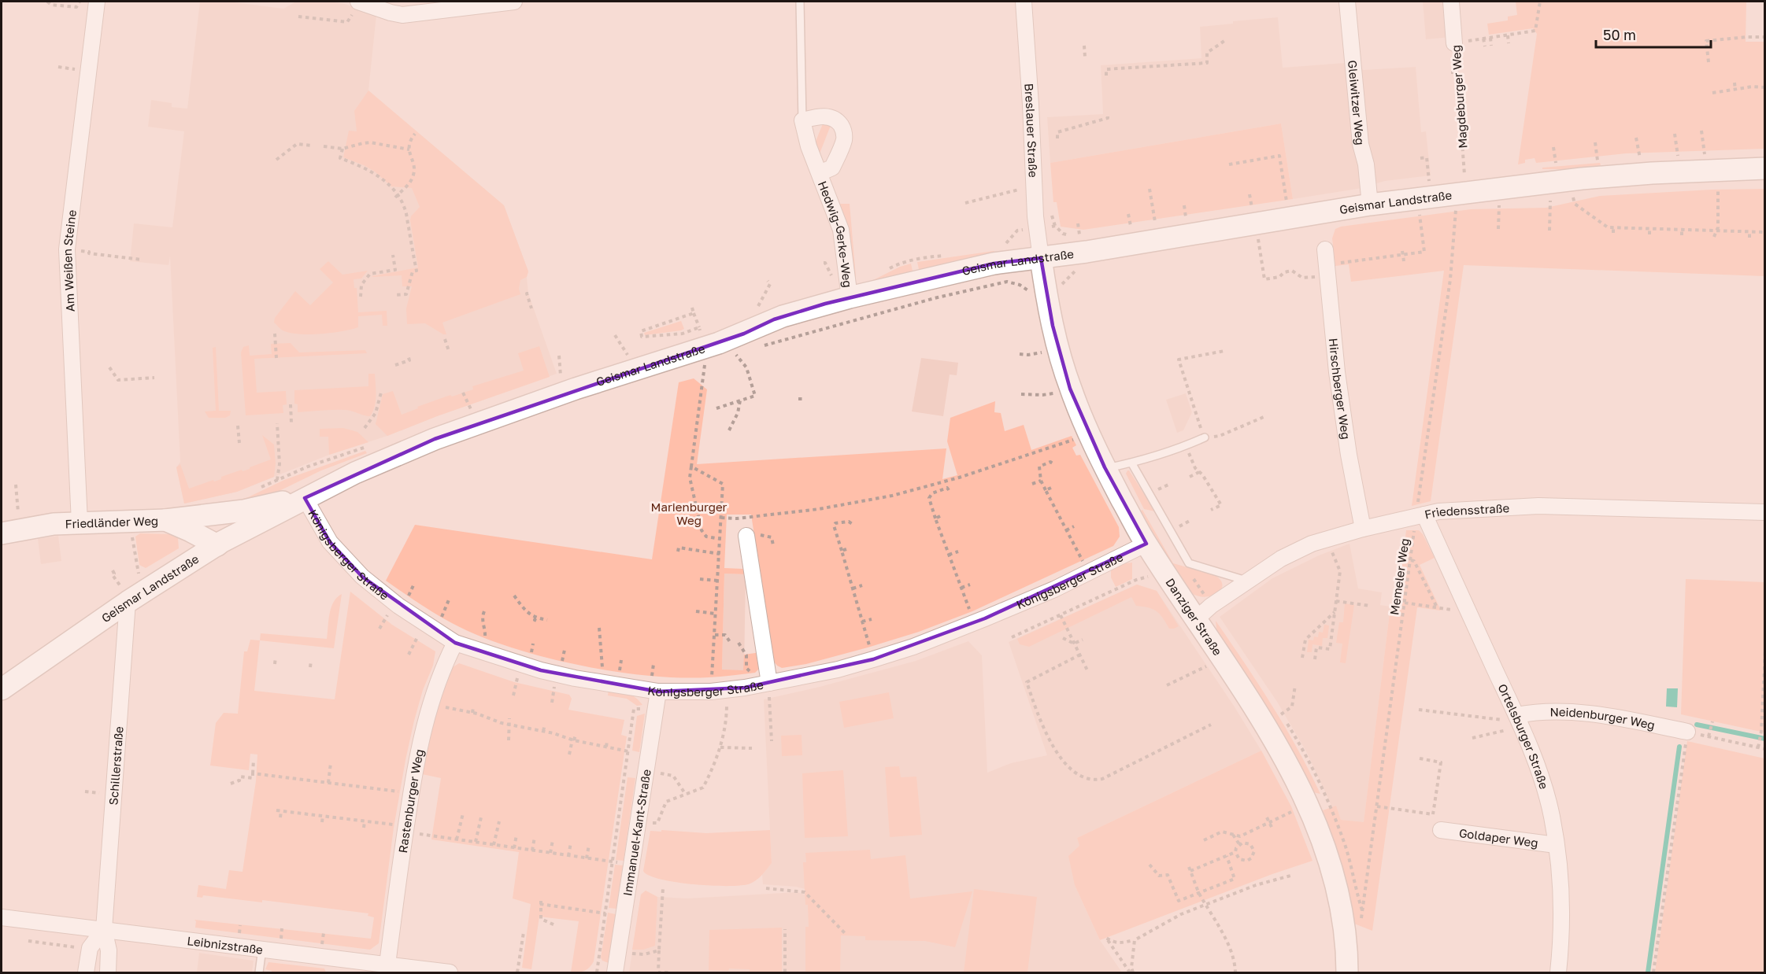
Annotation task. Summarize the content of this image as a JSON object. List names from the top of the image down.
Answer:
{
  "streets": {
    "main road": ["Geismar Landstraße", "Friedländer Weg", "Danziger Straße"],
    "street": [
      "Magdeburger Weg",
      "Gleiwitzer Weg",
      "Breslauer Straße",
      "Hedwig-Gerke-Weg",
      "Am Weißen Steine",
      "Hirschberger Weg",
      "Friedensstraße",
      "Königsberger Straße",
      "Neidenburger Weg",
      "Ortelsburger Straße",
      "Schillerstraße",
      "Rastenburger Weg",
      "Immanuel-Kant-Straße",
      "Goldaper Weg",
      "Leibnizstraße"
    ],
    "path": ["Memeler Weg"]
  },
  "crossings": [
    ["Magdeburger Weg", "Geismar Landstraße"],
    ["Magdeburger Weg", "Memeler Weg"],
    ["Gleiwitzer Weg", "Geismar Landstraße"],
    ["Breslauer Straße", "Geismar Landstraße"],
    ["Breslauer Straße", "Danziger Straße"],
    ["Geismar Landstraße", "Hedwig-Gerke-Weg"],
    ["Geismar Landstraße", "Friedländer Weg"],
    ["Geismar Landstraße", "Königsberger Straße"],
    ["Geismar Landstraße", "Memeler Weg"],
    ["Geismar Landstraße", "Danziger Straße"],
    ["Geismar Landstraße", "Schillerstraße"],
    ["Am Weißen Steine", "Friedländer Weg"],
    ["Hirschberger Weg", "Friedensstraße"],
    ["Friedensstraße", "Memeler Weg"],
    ["Friedensstraße", "Danziger Straße"],
    ["Friedensstraße", "Ortelsburger Straße"],
    ["Königsberger Straße", "Danziger Straße"],
    ["Königsberger Straße", "Rastenburger Weg"],
    ["Königsberger Straße", "Immanuel-Kant-Straße"],
    ["Memeler Weg", "Danziger Straße"],
    ["Memeler Weg", "Ortelsburger Straße"],
    ["Neidenburger Weg", "Ortelsburger Straße"],
    ["Ortelsburger Straße", "Goldaper Weg"],
    ["Schillerstraße", "Leibnizstraße"],
    ["Rastenburger Weg", "Leibnizstraße"]
  ],
  "parks": ["Marienburger Weg"],
  "scale_bar": "50 m"
}
